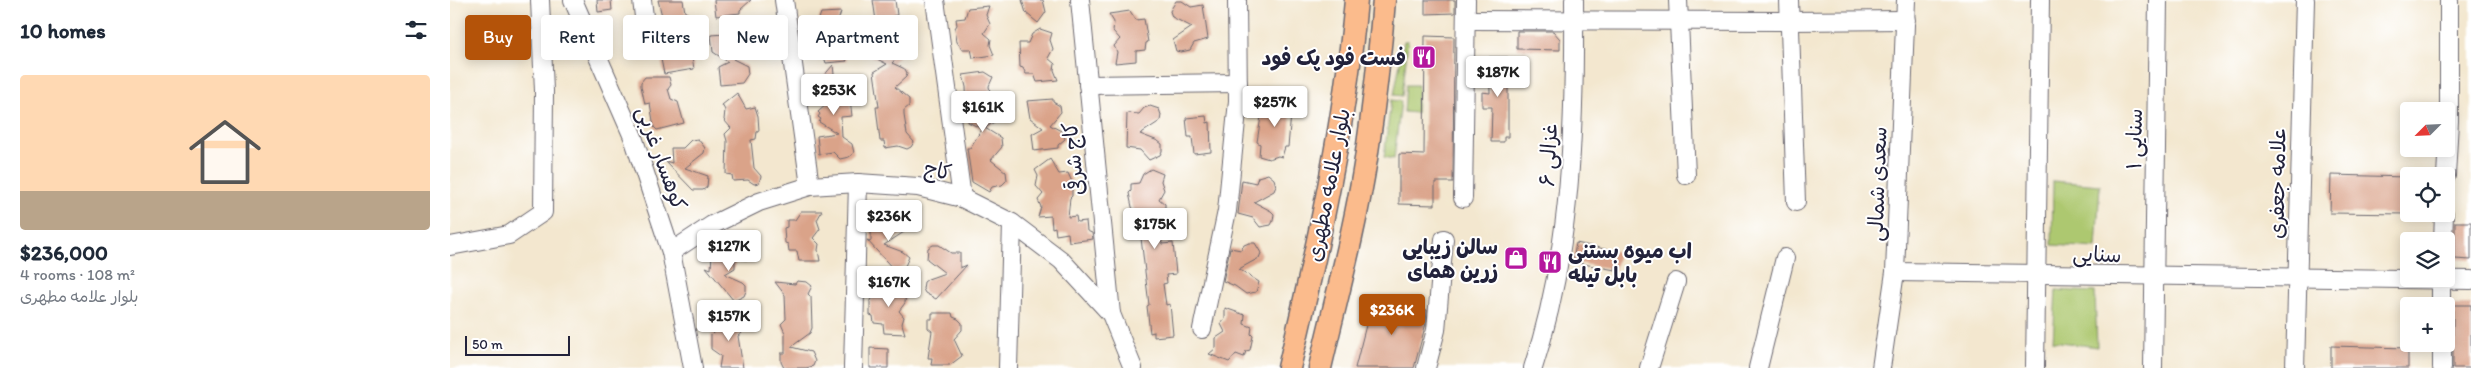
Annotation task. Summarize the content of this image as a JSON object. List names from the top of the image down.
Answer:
{
  "streets": {
    "main road": ["بلوار علامه مطهری"],
    "street": [
      "سنایی ۱",
      "غزالی ۶",
      "کوهسار غربی",
      "کاج شرقی",
      "کاج",
      "علامه جعفری",
      "سعدی شمالی",
      "سنایی"
    ]
  },
  "crossings": [
    ["سنایی ۱", "سنایی"],
    ["کوهسار غربی", "کاج"],
    ["کاج شرقی", "کاج"],
    ["علامه جعفری", "سنایی"],
    ["سعدی شمالی", "سنایی"]
  ],
  "places": {
    "restaurant": ["فست فود پک فود", "اب میوه بستنی بابل تیله"],
    "shop": ["سالن زیبایی زرین همای"]
  },
  "scale_bar": "50 m",
  "north": "bottom left",
  "page": {
    "heading": "10 homes",
    "chip": [
      "Buy",
      "Rent",
      "Filters",
      "New",
      "Apartment"
    ],
    "price": [
      "$187K",
      "$253K",
      "$257K",
      "$161K",
      "$236K",
      "$175K",
      "$127K",
      "$167K",
      "$236K",
      "$157K"
    ],
    "list": [
      {
        "name": "$236,000",
        "note": "4 rooms · 108 m² · بلوار علامه مطهری"
      }
    ],
    "map_buttons": "+",
    "scale": "50 m"
  }
}
